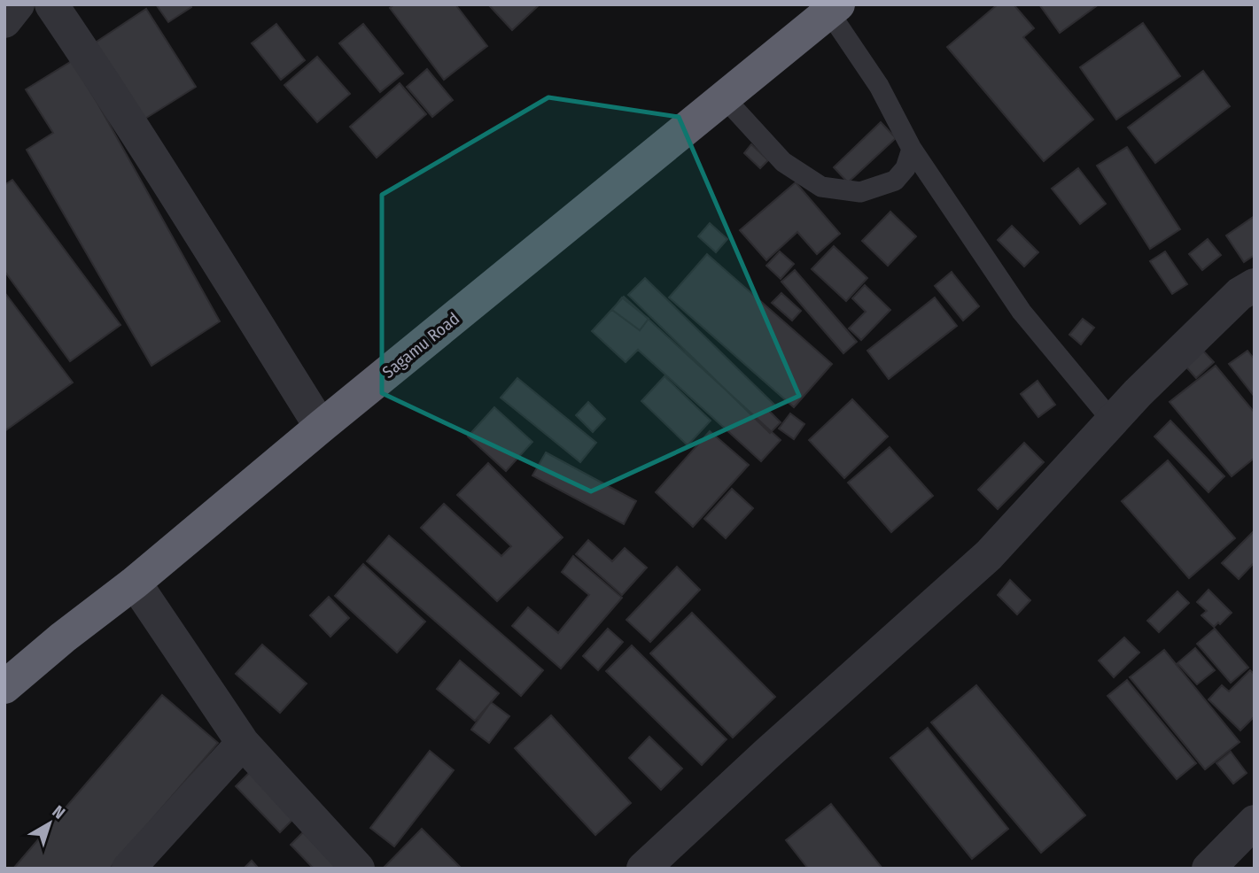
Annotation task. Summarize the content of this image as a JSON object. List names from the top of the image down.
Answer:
{
  "streets": {
    "highway": ["Sagamu Road"]
  },
  "north": "top right"
}
